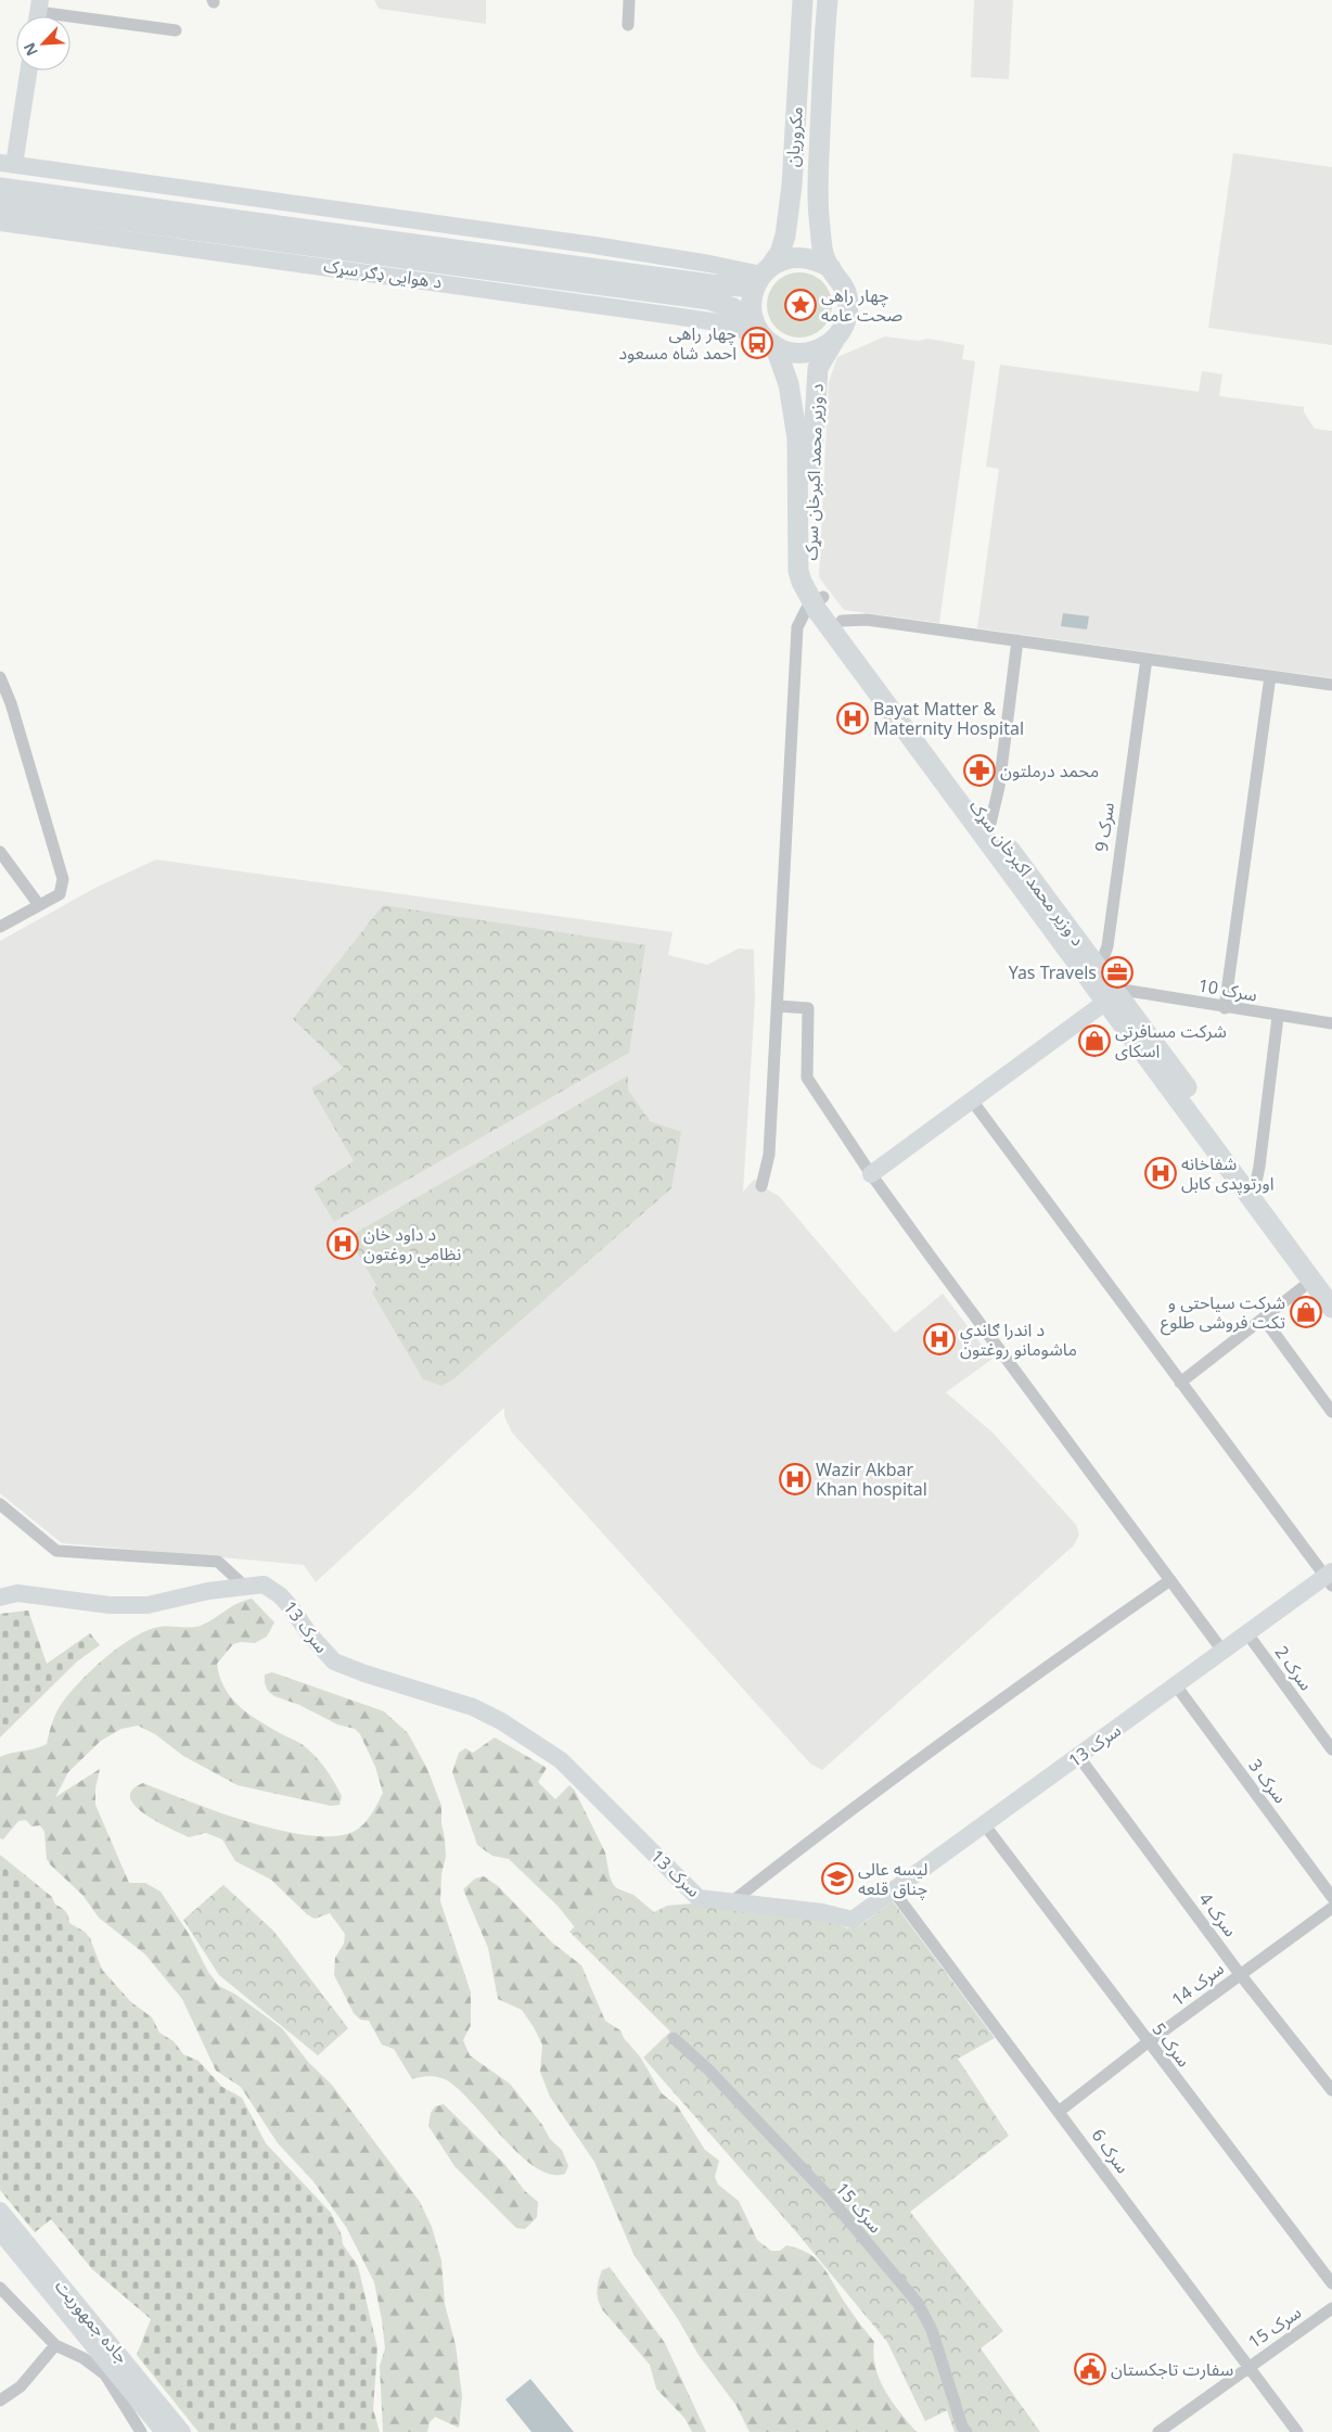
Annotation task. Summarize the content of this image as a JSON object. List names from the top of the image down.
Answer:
{
  "streets": {
    "main road": [
      "مکروریان",
      "د هوایی ډګر سړک",
      "د وزیر محمد اکبرخان سړک",
      "سرک 13",
      "جاده جمهوریت"
    ],
    "street": [
      "سرک 9",
      "سرک 10",
      "سرک 2",
      "سرک 3",
      "سرک 4",
      "سرک 14",
      "سرک 5",
      "سرک 6",
      "سرک 15"
    ]
  },
  "crossings": [
    ["مکروریان", "د هوایی ډګر سړک"],
    ["مکروریان", "د وزیر محمد اکبرخان سړک"],
    ["د هوایی ډګر سړک", "د وزیر محمد اکبرخان سړک"],
    ["د وزیر محمد اکبرخان سړک", "سرک 9"],
    ["د وزیر محمد اکبرخان سړک", "سرک 10"],
    ["سرک 13", "سرک 2"],
    ["سرک 13", "سرک 3"],
    ["سرک 13", "سرک 4"],
    ["سرک 13", "سرک 5"],
    ["سرک 13", "سرک 6"],
    ["سرک 4", "سرک 14"],
    ["سرک 14", "سرک 5"],
    ["سرک 14", "سرک 6"],
    ["سرک 6", "سرک 15"]
  ],
  "places": {
    "place": ["چهار راهی صحت عامه"],
    "bus stop": ["چهار راهی احمد شاه مسعود"],
    "hospital": [
      "Bayat Matter & Maternity Hospital",
      "شفاخانه اورتوپدی کابل",
      "د داود خان نظامي روغتون",
      "د اندرا ګاندي ماشومانو روغتون",
      "Wazir Akbar Khan hospital"
    ],
    "pharmacy": ["محمد درملتون"],
    "office": ["Yas Travels"],
    "shop": ["شرکت مسافرتی اسکای", "شرکت سیاحتی و تکت فروشی طلوع"],
    "school or university": ["لیسه عالی چناق قلعه"],
    "public building": ["سفارت تاجکستان"]
  },
  "north": "bottom left"
}
